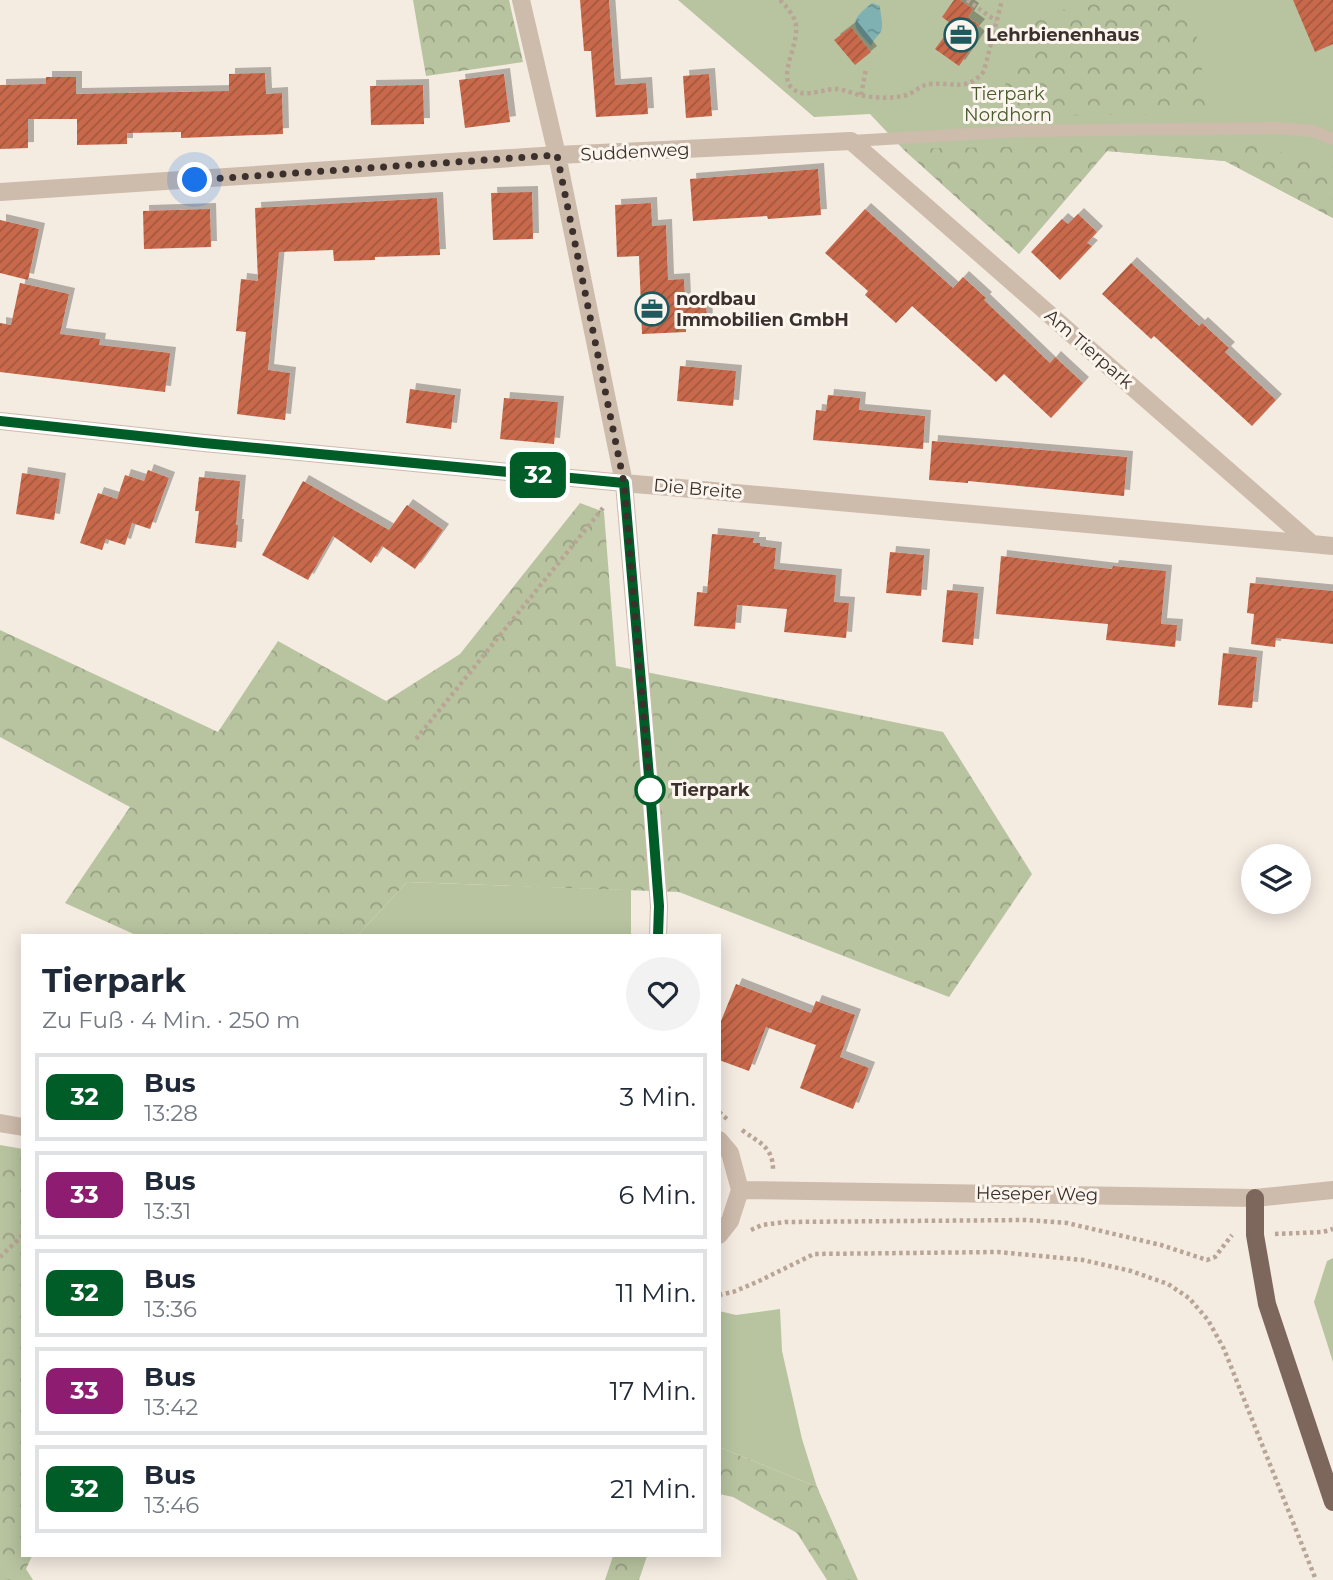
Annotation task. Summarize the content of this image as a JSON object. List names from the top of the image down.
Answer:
{
  "streets": {
    "street": [
      "Suddenweg",
      "Am Tierpark",
      "Die Breite",
      "Heseper Weg"
    ]
  },
  "crossings": [
    ["Suddenweg", "Am Tierpark"],
    ["Am Tierpark", "Die Breite"]
  ],
  "parks": ["Tierpark Nordhorn"],
  "places": {
    "office": ["Lehrbienenhaus", "nordbau Immobilien GmbH"],
    "other": ["Tierpark"]
  },
  "lines": ["bus line 32"],
  "page": {
    "on_map": "32",
    "heading": ["Tierpark", "Zu Fuß · 4 Min. · 250 m"],
    "list": [
      {
        "mark": "32",
        "name": "Bus",
        "note": "13:28",
        "value": "3 Min."
      },
      {
        "mark": "33",
        "name": "Bus",
        "note": "13:31",
        "value": "6 Min."
      },
      {
        "mark": "32",
        "name": "Bus",
        "note": "13:36",
        "value": "11 Min."
      },
      {
        "mark": "33",
        "name": "Bus",
        "note": "13:42",
        "value": "17 Min."
      },
      {
        "mark": "32",
        "name": "Bus",
        "note": "13:46",
        "value": "21 Min."
      }
    ]
  }
}
